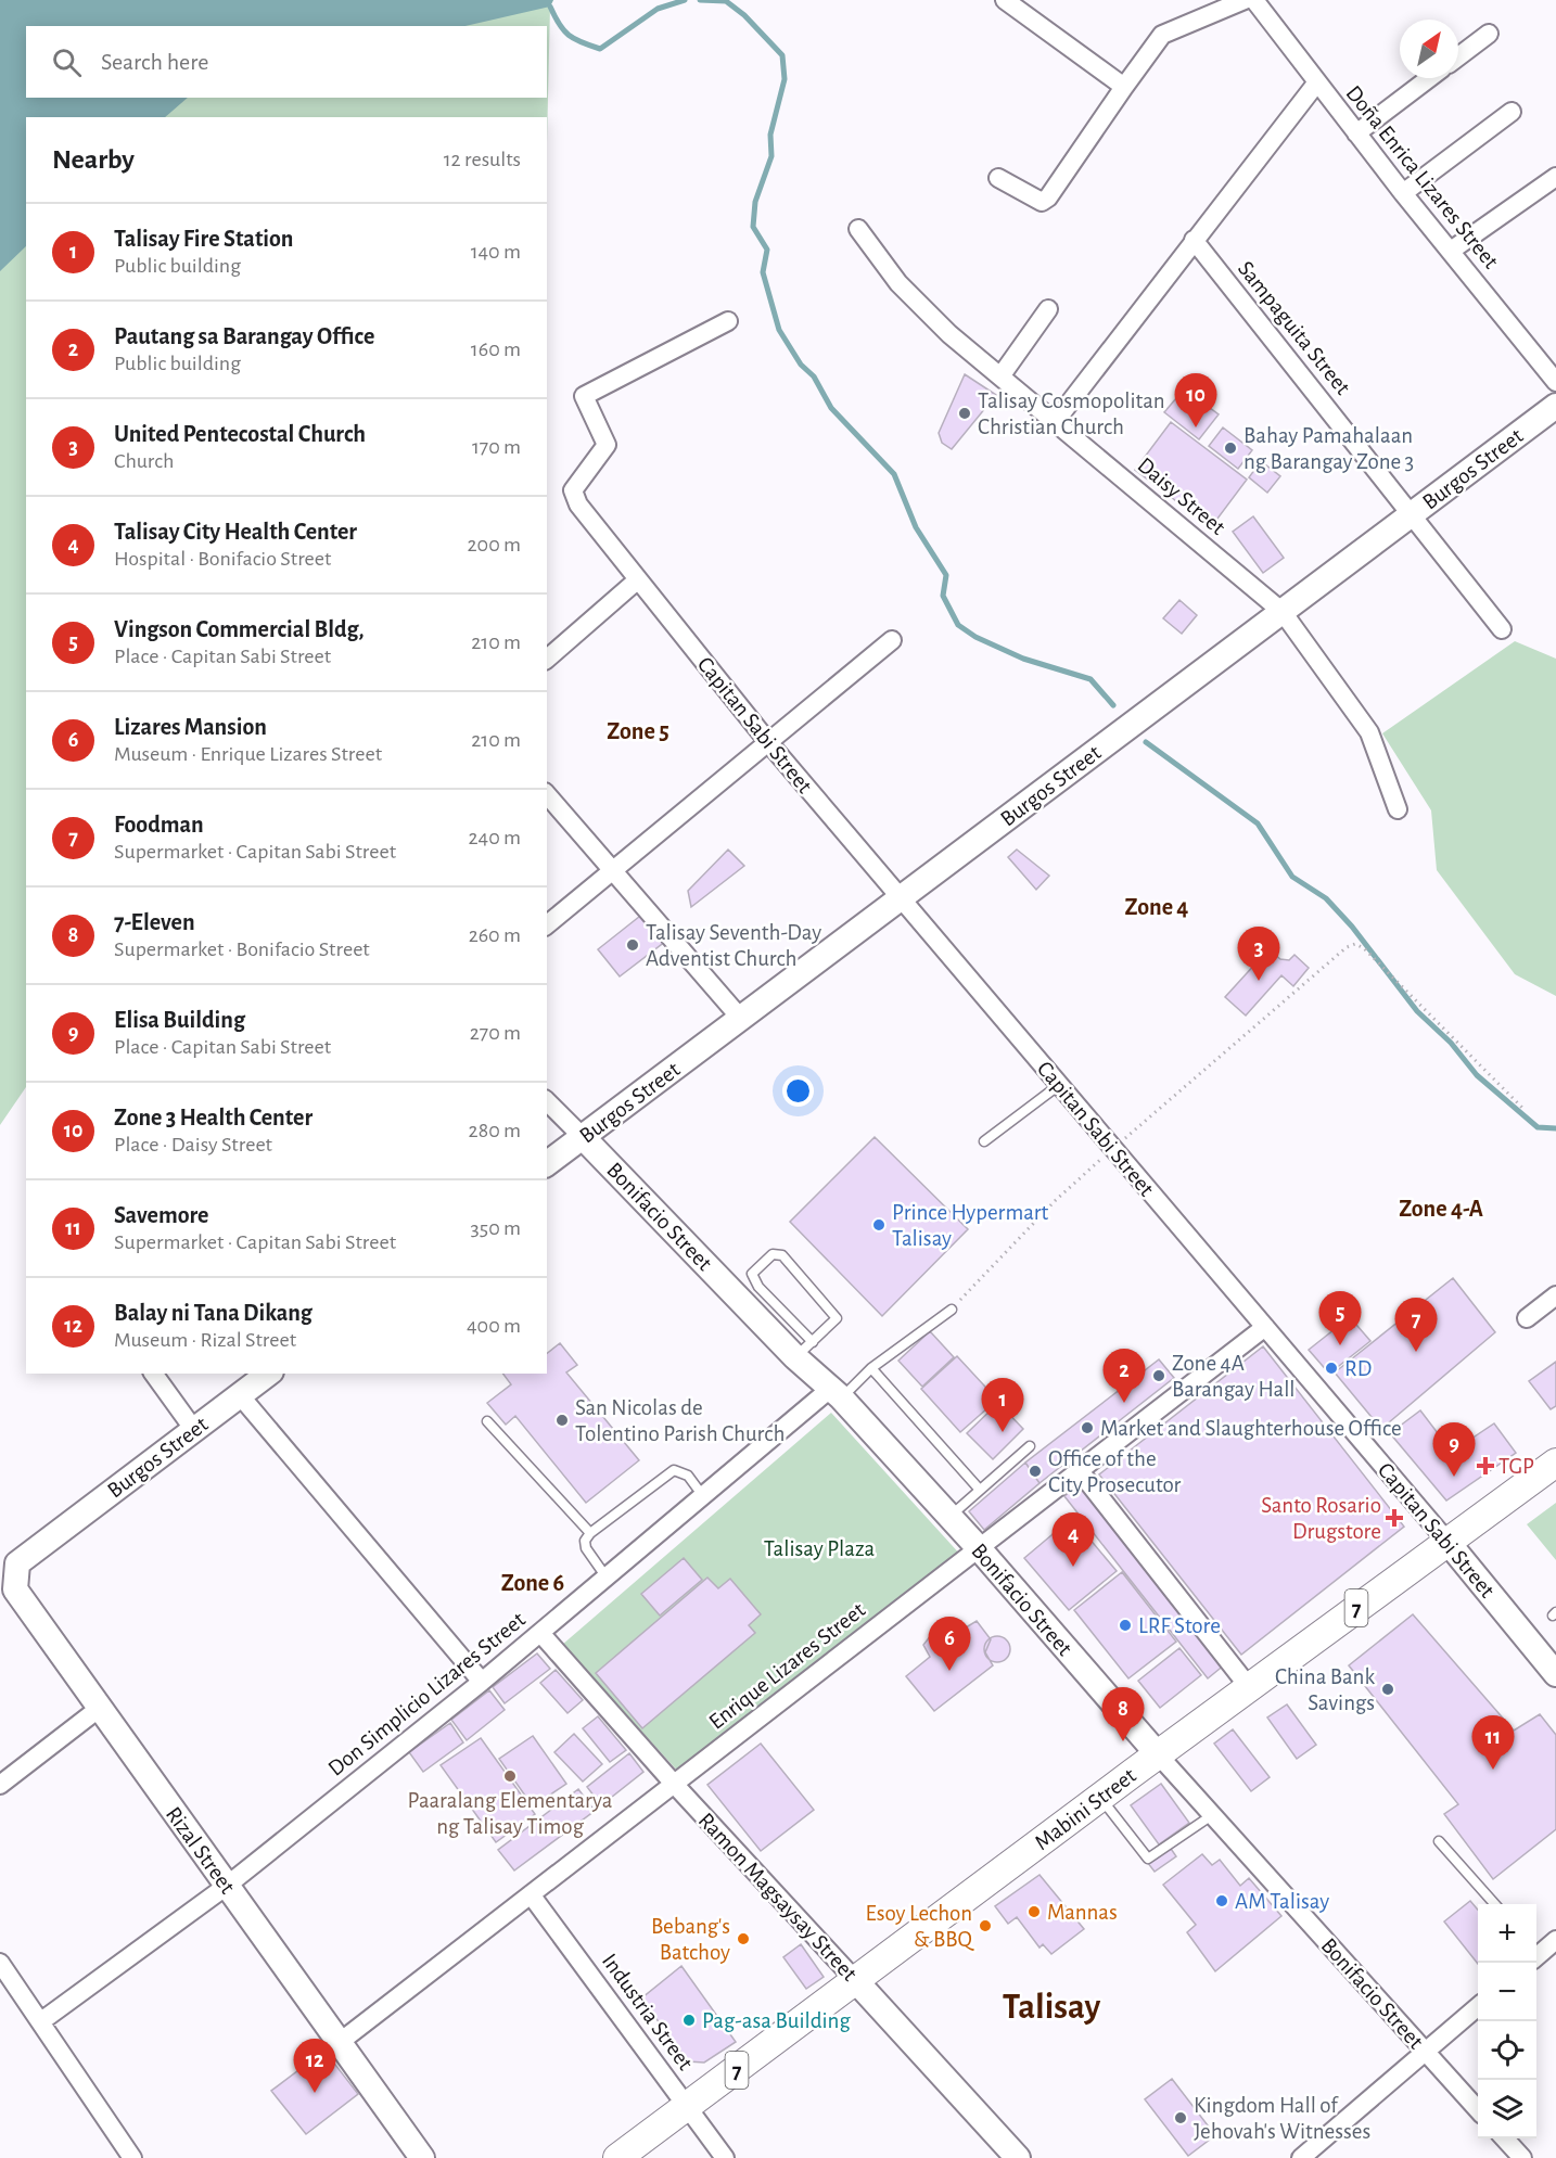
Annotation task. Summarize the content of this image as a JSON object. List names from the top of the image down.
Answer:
{
  "streets": {
    "main road": ["7", "Mabini Street"],
    "street": [
      "Doña Enrica Lizares Street",
      "Sampaguita Street",
      "Burgos Street",
      "Daisy Street",
      "Capitan Sabi Street",
      "Bonifacio Street",
      "Enrique Lizares Street",
      "Don Simplicio Lizares Street",
      "Rizal Street",
      "Ramon Magsaysay Street",
      "Industria Street"
    ]
  },
  "crossings": [
    ["Sampaguita Street", "Burgos Street"],
    ["Burgos Street", "Daisy Street"],
    ["Burgos Street", "Capitan Sabi Street"],
    ["Burgos Street", "Bonifacio Street"],
    ["Burgos Street", "Rizal Street"],
    ["Capitan Sabi Street", "Enrique Lizares Street"],
    ["Capitan Sabi Street", "Mabini Street"],
    ["Bonifacio Street", "Enrique Lizares Street"],
    ["Bonifacio Street", "Don Simplicio Lizares Street"],
    ["Bonifacio Street", "Mabini Street"],
    ["Enrique Lizares Street", "Rizal Street"],
    ["Enrique Lizares Street", "Ramon Magsaysay Street"],
    ["Enrique Lizares Street", "Industria Street"],
    ["Don Simplicio Lizares Street", "Rizal Street"],
    ["Don Simplicio Lizares Street", "Ramon Magsaysay Street"],
    ["Mabini Street", "Ramon Magsaysay Street"],
    ["Mabini Street", "Industria Street"]
  ],
  "districts": [
    "Zone 5",
    "Zone 4",
    "Zone 4-A",
    "Zone 6",
    "Talisay"
  ],
  "parks": ["Talisay Plaza"],
  "places": {
    "other": [
      "Talisay Cosmopolitan Christian Church",
      "Bahay Pamahalaan ng Barangay Zone 3",
      "Talisay Seventh-Day Adventist Church",
      "Prince Hypermart Talisay",
      "RD",
      "Zone 4A Barangay Hall",
      "San Nicolas de Tolentino Parish Church",
      "Market and Slaughterhouse Office",
      "Office of the City Prosecutor",
      "LRF Store",
      "China Bank Savings",
      "Paaralang Elementarya ng Talisay Timog",
      "AM Talisay",
      "Mannas",
      "Esoy Lechon & BBQ",
      "Bebang's Batchoy",
      "Pag-asa Building",
      "Kingdom Hall of Jehovah's Witnesses"
    ],
    "health": ["TGP", "Santo Rosario Drugstore"]
  },
  "north": "top right",
  "page": {
    "search": "Search here",
    "heading": ["Nearby", "12 results"],
    "list": [
      {
        "mark": "1",
        "name": "Talisay Fire Station",
        "note": "Public building",
        "value": "140 m"
      },
      {
        "mark": "2",
        "name": "Pautang sa Barangay Office",
        "note": "Public building",
        "value": "160 m"
      },
      {
        "mark": "3",
        "name": "United Pentecostal Church",
        "note": "Church",
        "value": "170 m"
      },
      {
        "mark": "4",
        "name": "Talisay City Health Center",
        "note": "Hospital · Bonifacio Street",
        "value": "200 m"
      },
      {
        "mark": "5",
        "name": "Vingson Commercial Bldg,",
        "note": "Place · Capitan Sabi Street",
        "value": "210 m"
      },
      {
        "mark": "6",
        "name": "Lizares Mansion",
        "note": "Museum · Enrique Lizares Street",
        "value": "210 m"
      },
      {
        "mark": "7",
        "name": "Foodman",
        "note": "Supermarket · Capitan Sabi Street",
        "value": "240 m"
      },
      {
        "mark": "8",
        "name": "7-Eleven",
        "note": "Supermarket · Bonifacio Street",
        "value": "260 m"
      },
      {
        "mark": "9",
        "name": "Elisa Building",
        "note": "Place · Capitan Sabi Street",
        "value": "270 m"
      },
      {
        "mark": "10",
        "name": "Zone 3 Health Center",
        "note": "Place · Daisy Street",
        "value": "280 m"
      },
      {
        "mark": "11",
        "name": "Savemore",
        "note": "Supermarket · Capitan Sabi Street",
        "value": "350 m"
      },
      {
        "mark": "12",
        "name": "Balay ni Tana Dikang",
        "note": "Museum · Rizal Street",
        "value": "400 m"
      }
    ],
    "pins": [
      "10",
      "3",
      "5",
      "7",
      "2",
      "1",
      "9",
      "4",
      "6",
      "8",
      "11",
      "12"
    ],
    "map_buttons": ["+", "−"]
  }
}
